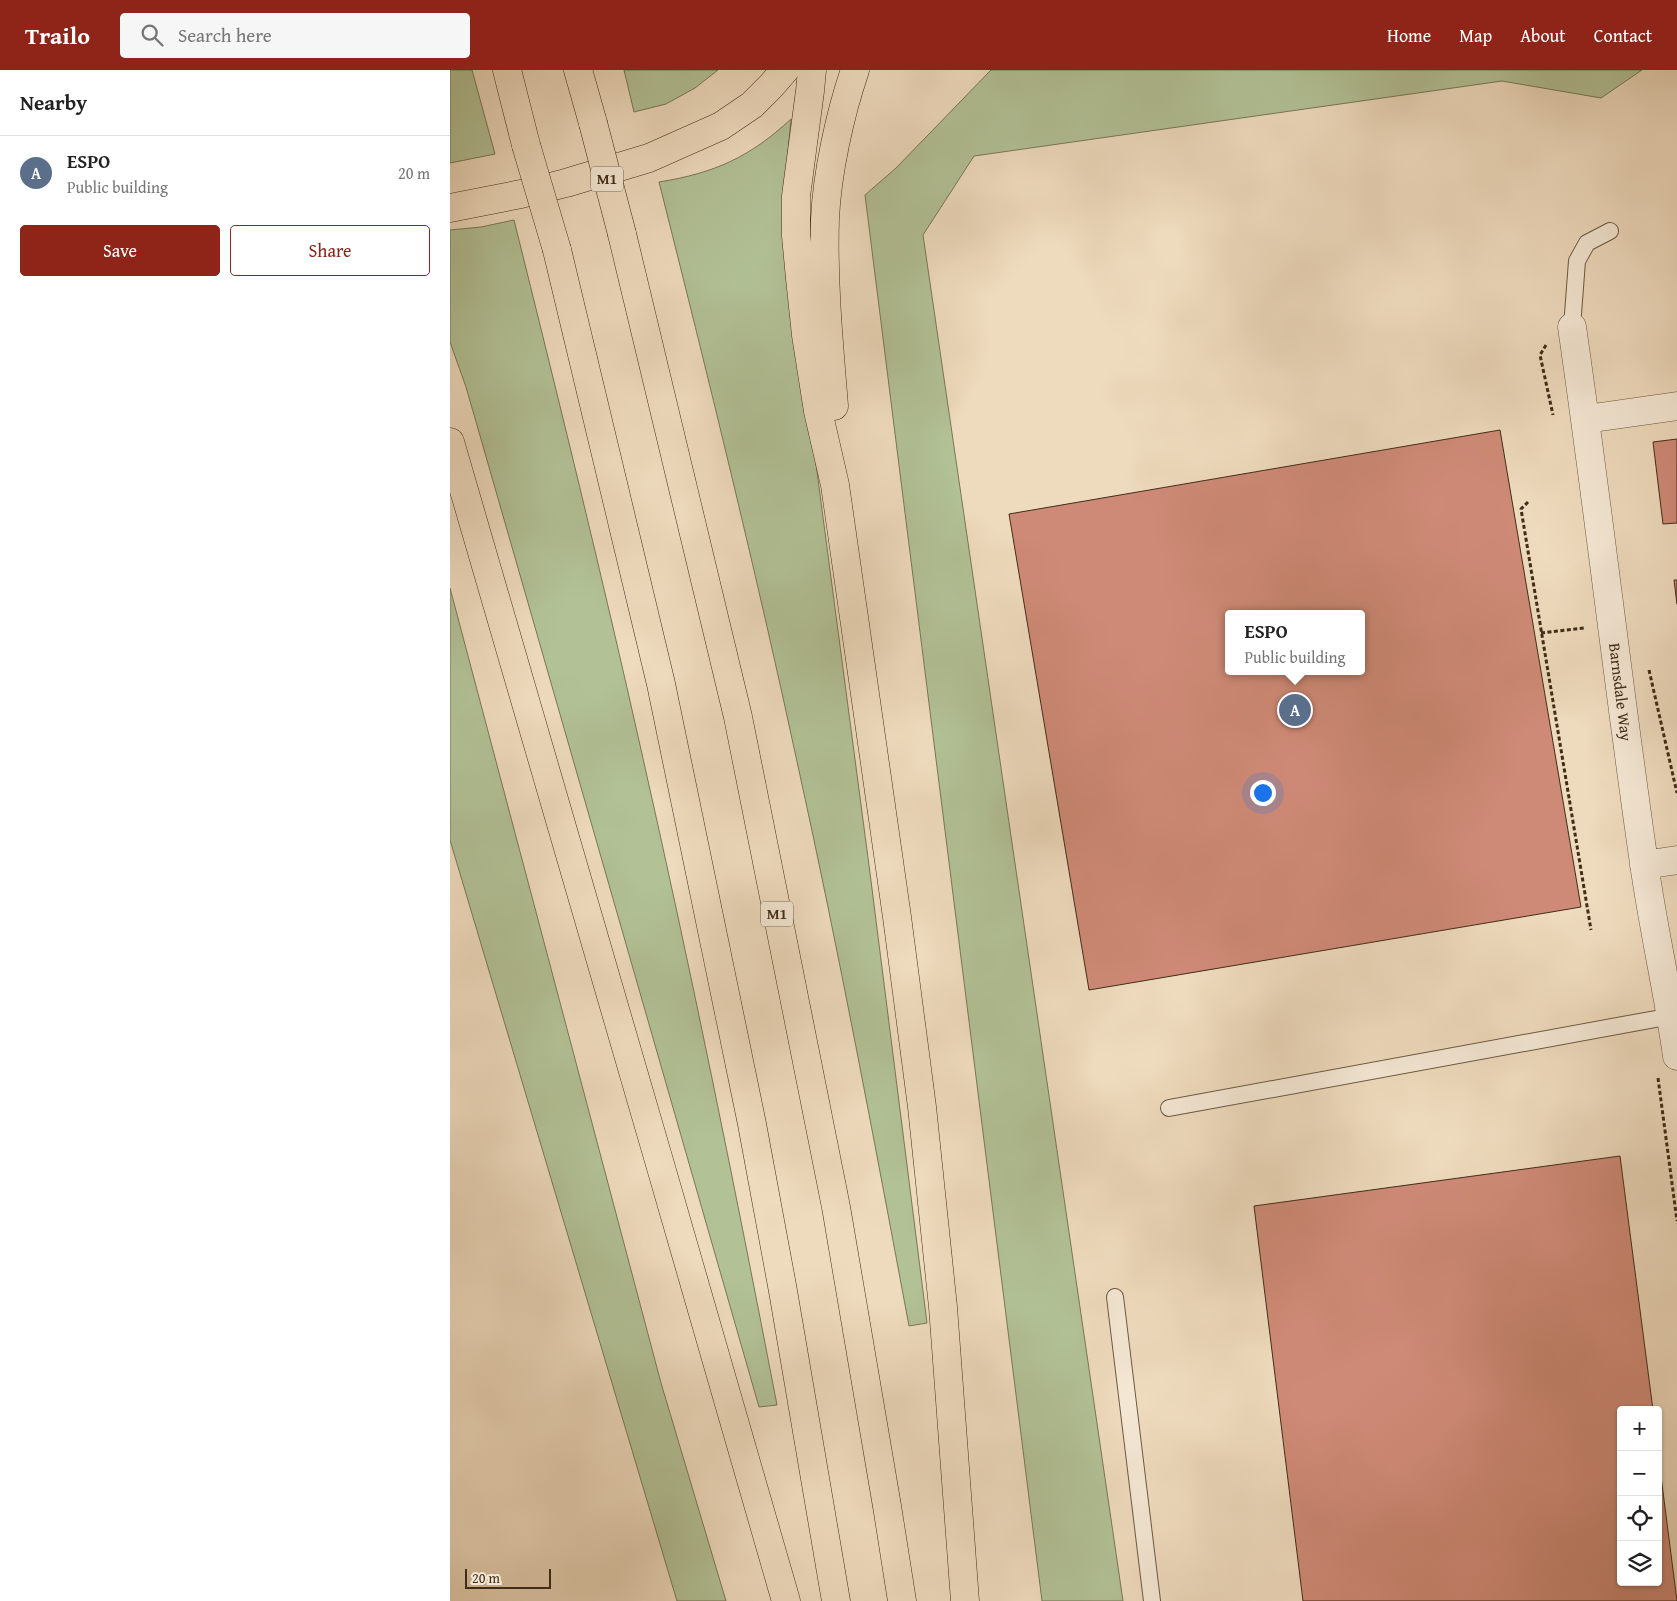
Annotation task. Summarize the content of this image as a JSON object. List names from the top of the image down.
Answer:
{
  "streets": {
    "highway": ["M1"],
    "street": ["Barnsdale Way"]
  },
  "scale_bar": "20 m",
  "page": {
    "header": "Trailo",
    "search": "Search here",
    "nav": [
      "Home",
      "Map",
      "About",
      "Contact"
    ],
    "heading": "Nearby",
    "list": [
      {
        "mark": "A",
        "name": "ESPO",
        "note": "Public building",
        "value": "20 m"
      }
    ],
    "buttons": ["Save", "Share"],
    "popup": ["ESPO", "Public building"],
    "pins": "A",
    "map_buttons": ["+", "−"],
    "scale": "20 m"
  }
}
